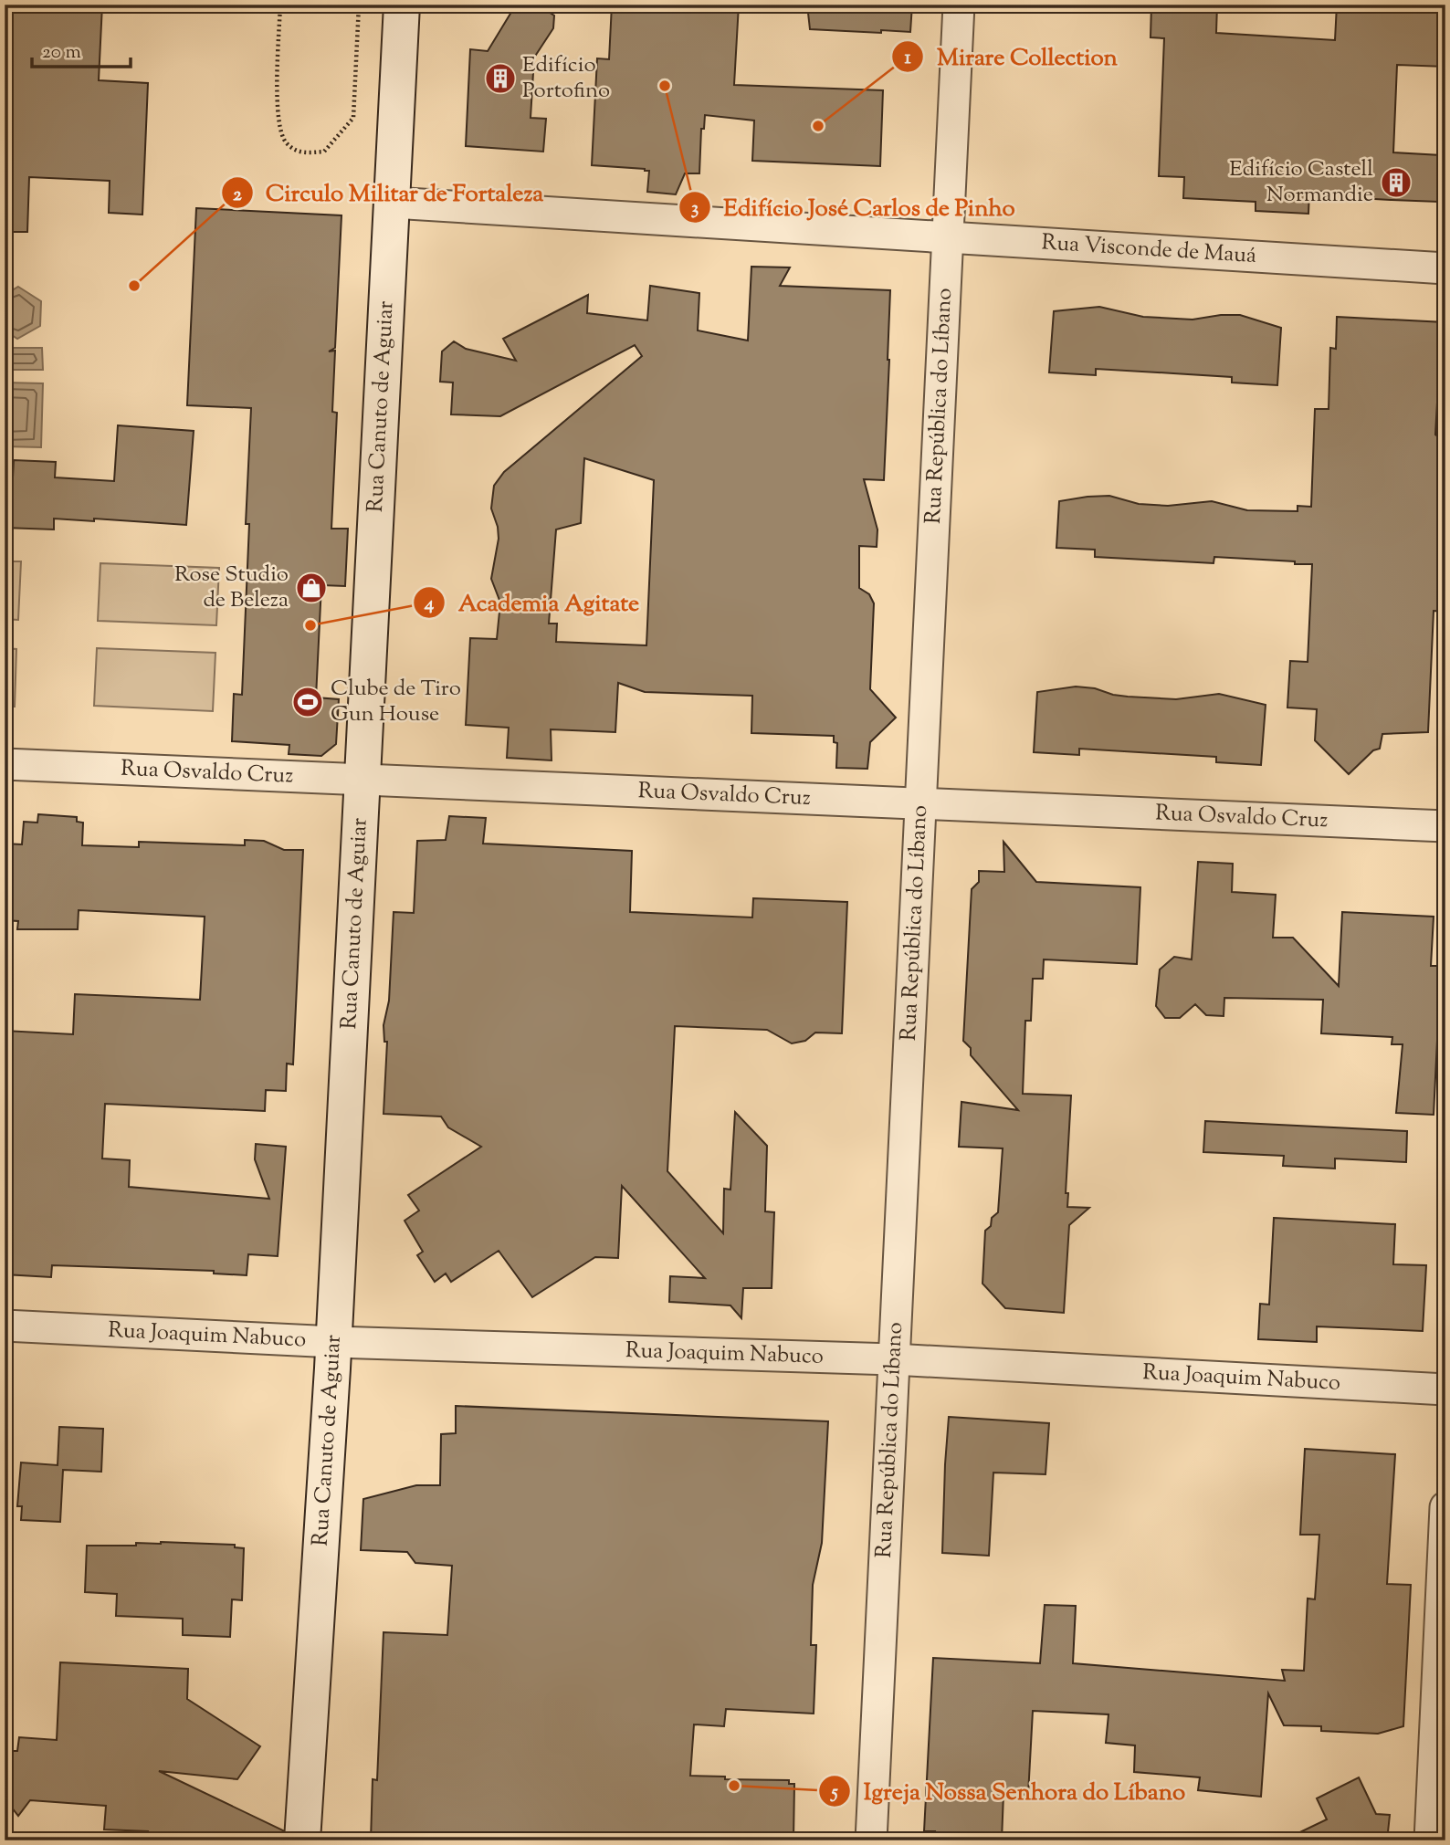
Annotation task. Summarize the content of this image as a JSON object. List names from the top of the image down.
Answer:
{
  "streets": {
    "street": [
      "Rua Visconde de Mauá",
      "Rua Canuto de Aguiar",
      "Rua República do Líbano",
      "Rua Osvaldo Cruz",
      "Rua Joaquim Nabuco"
    ]
  },
  "crossings": [
    ["Rua Visconde de Mauá", "Rua Canuto de Aguiar"],
    ["Rua Visconde de Mauá", "Rua República do Líbano"],
    ["Rua Canuto de Aguiar", "Rua Osvaldo Cruz"],
    ["Rua Canuto de Aguiar", "Rua Joaquim Nabuco"],
    ["Rua República do Líbano", "Rua Osvaldo Cruz"],
    ["Rua República do Líbano", "Rua Joaquim Nabuco"]
  ],
  "places": {
    "building": ["Edifício Portofino", "Edifício Castell Normandie"],
    "other": [
      "Edifício José Carlos de Pinho",
      "Mirare Collection",
      "Circulo Militar de Fortaleza",
      "Academia Agitate",
      "Igreja Nossa Senhora do Líbano"
    ],
    "shop": ["Rose Studio de Beleza"],
    "sports": ["Clube de Tiro Gun House"]
  },
  "scale_bar": "20 m"
}
